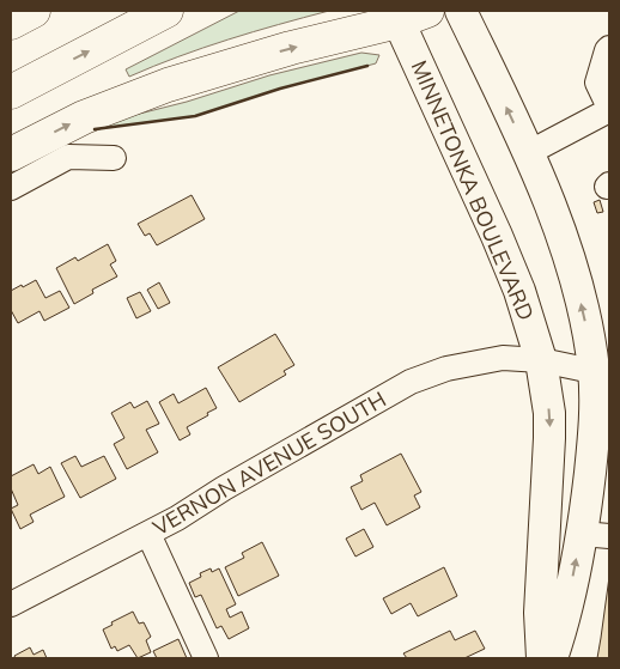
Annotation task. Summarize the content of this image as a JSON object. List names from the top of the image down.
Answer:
{
  "streets": {
    "main road": ["MINNETONKA BOULEVARD"],
    "street": ["VERNON AVENUE SOUTH"]
  },
  "crossings": [
    ["MINNETONKA BOULEVARD", "VERNON AVENUE SOUTH"]
  ]
}
